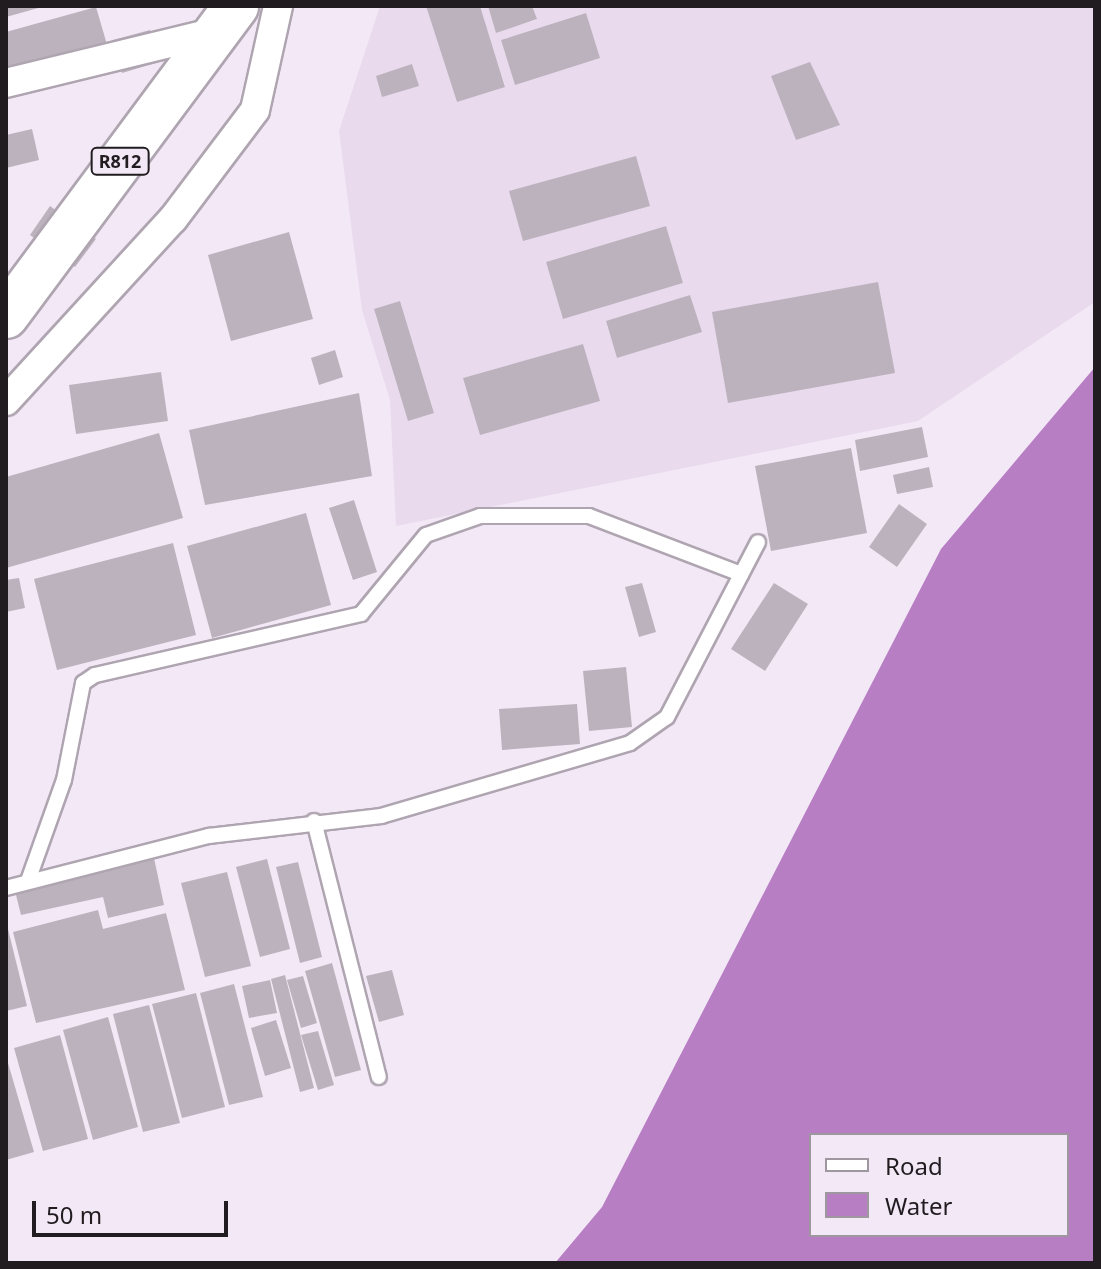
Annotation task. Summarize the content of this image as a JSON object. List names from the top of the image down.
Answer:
{
  "streets": {
    "main road": ["R812"]
  },
  "legend": ["Road", "Water"],
  "scale_bar": "50 m"
}
